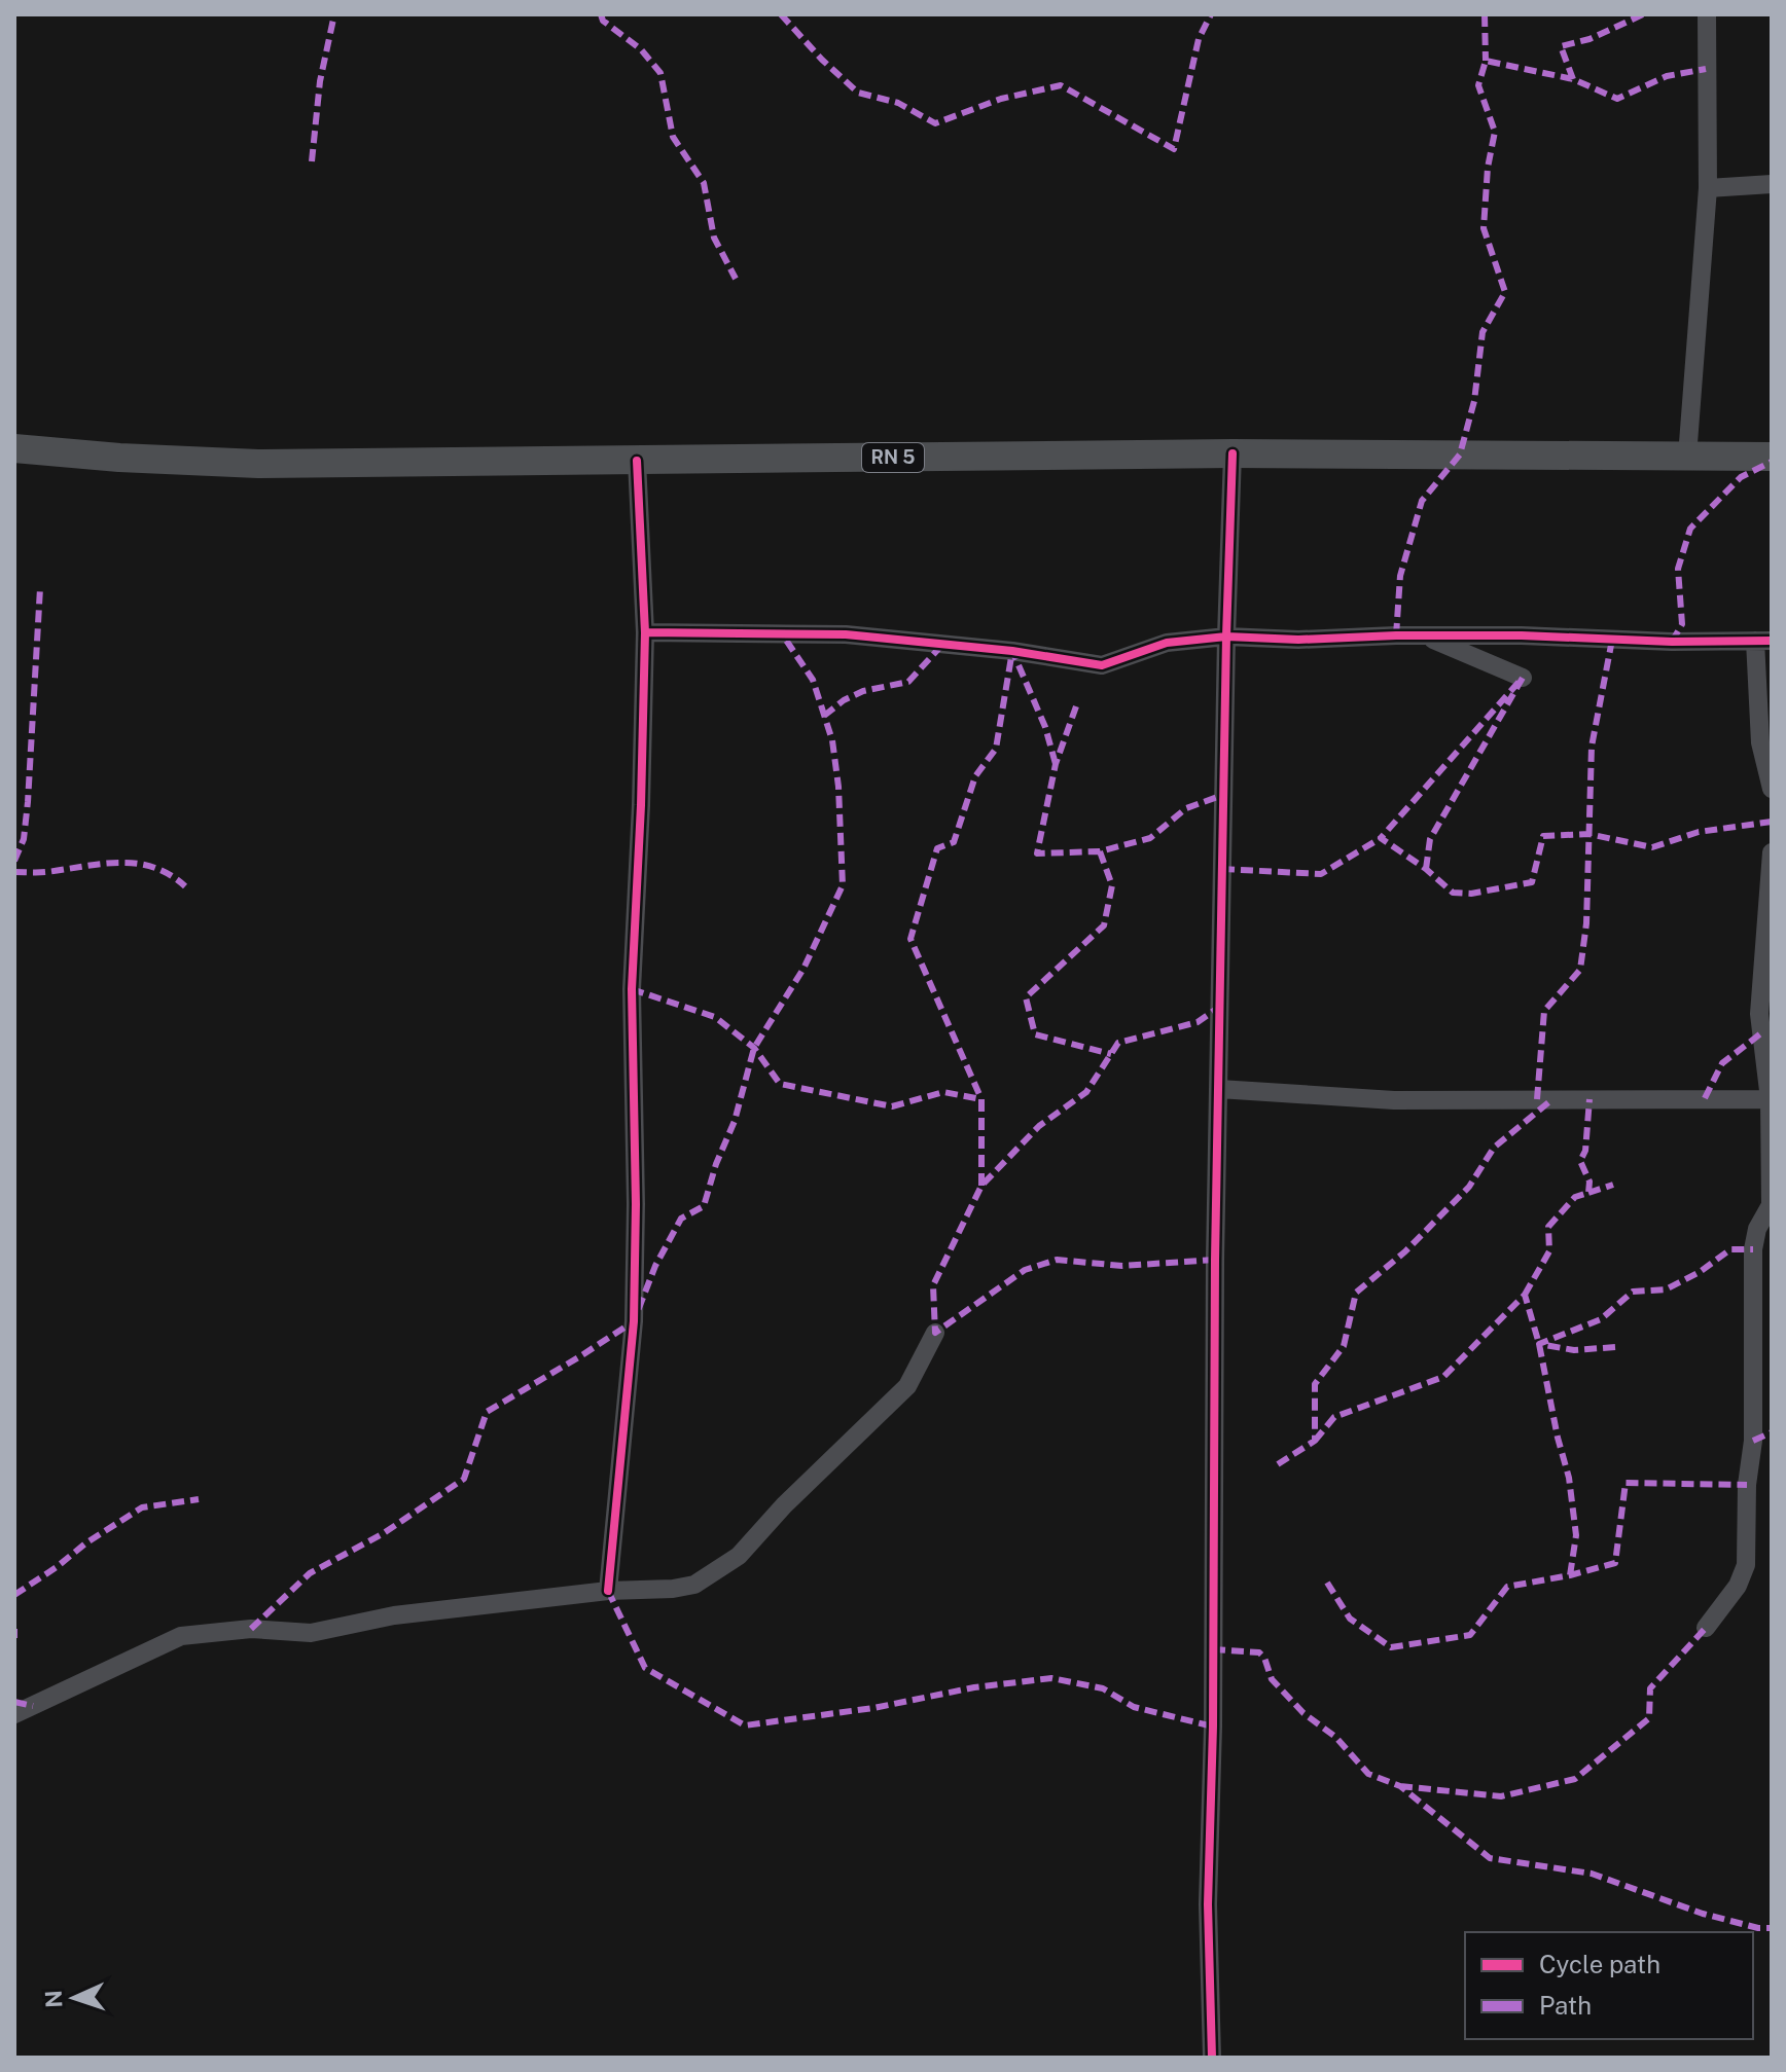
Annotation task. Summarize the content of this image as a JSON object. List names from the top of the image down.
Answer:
{
  "streets": {
    "main road": ["RN 5"]
  },
  "legend": ["Cycle path", "Path"],
  "north": "left"
}
